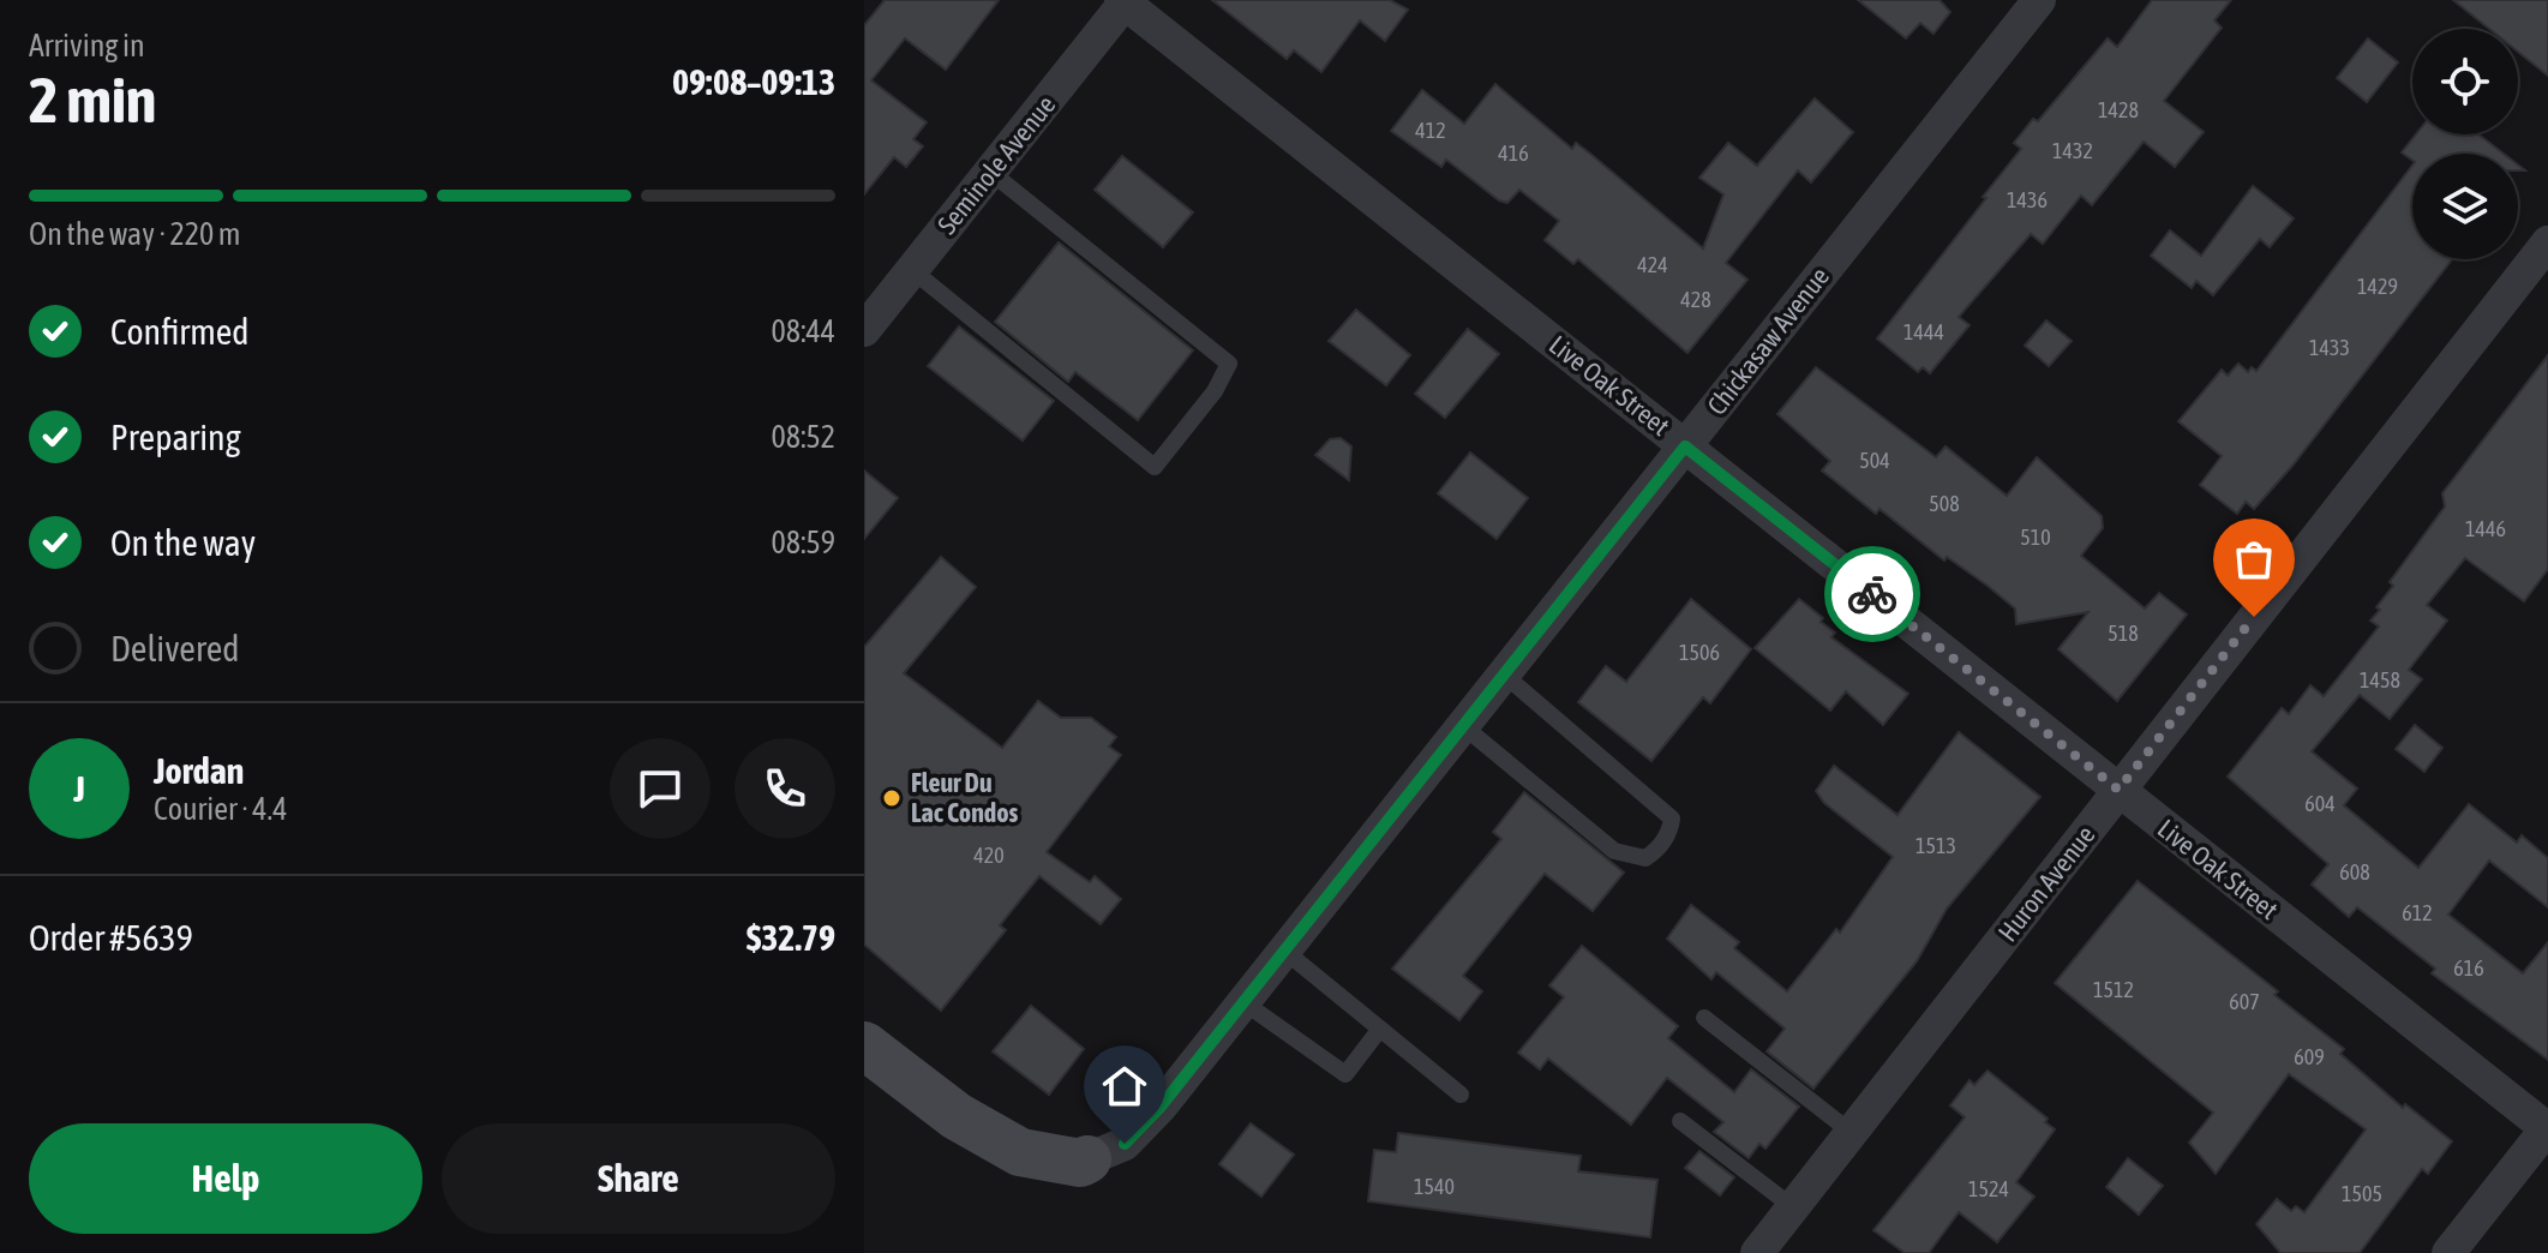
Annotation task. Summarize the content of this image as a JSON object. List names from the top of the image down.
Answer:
{
  "streets": {
    "street": [
      "Seminole Avenue",
      "Chickasaw Avenue",
      "Live Oak Street",
      "Huron Avenue"
    ]
  },
  "crossings": [
    ["Seminole Avenue", "Live Oak Street"],
    ["Chickasaw Avenue", "Live Oak Street"],
    ["Live Oak Street", "Huron Avenue"]
  ],
  "places": ["Fleur Du Lac Condos"],
  "house_numbers": [
    "1428",
    "412",
    "1432",
    "416",
    "1436",
    "424",
    "1429",
    "428",
    "1444",
    "1433",
    "504",
    "508",
    "1446",
    "510",
    "518",
    "1506",
    "1458",
    "604",
    "1513",
    "420",
    "608",
    "612",
    "616",
    "1512",
    "607",
    "609",
    "1540",
    "1524",
    "1505"
  ],
  "page": {
    "heading": ["2 min", "Arriving in", "09:08–09:13"],
    "panel": [
      "Jordan",
      "Courier · 4.4",
      "Order #5639",
      "$32.79"
    ],
    "bar": "On the way · 220 m",
    "list": [
      ["Confirmed", "08:44"],
      ["Preparing", "08:52"],
      ["On the way", "08:59"],
      "Delivered"
    ],
    "round": "J",
    "buttons": ["Help", "Share"]
  }
}
